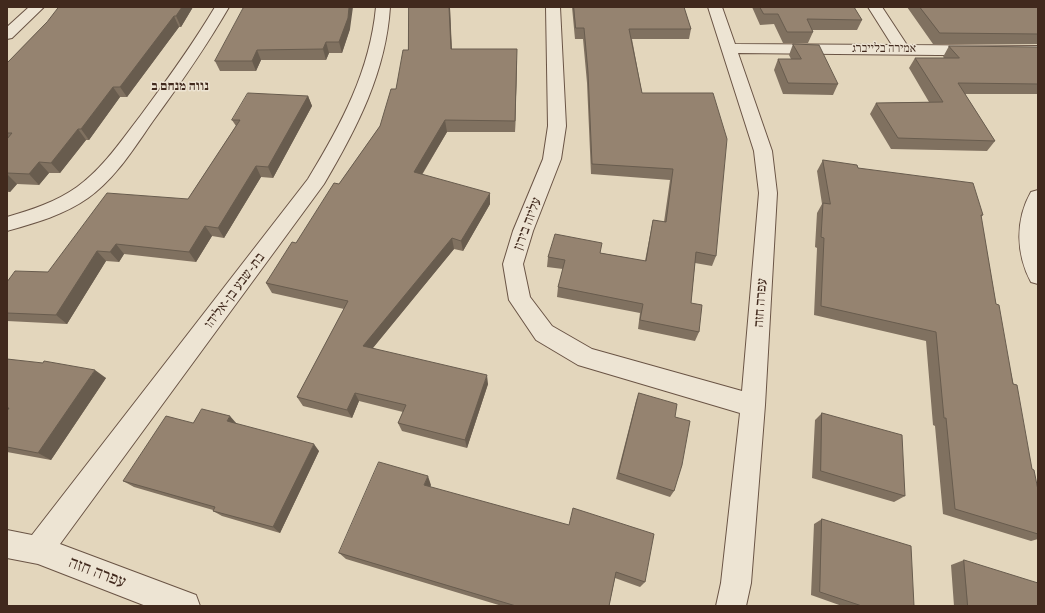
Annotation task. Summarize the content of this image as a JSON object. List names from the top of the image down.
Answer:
{
  "streets": {
    "street": [
      "אמירה בלייברג",
      "עליזה בירון",
      "בת-שבע בן-אליהו",
      "עפרה חזה"
    ]
  },
  "crossings": [
    ["אמירה בלייברג", "עפרה חזה"],
    ["עליזה בירון", "עפרה חזה"],
    ["בת-שבע בן-אליהו", "עפרה חזה"]
  ],
  "districts": ["נווה מנחם ב"]
}
